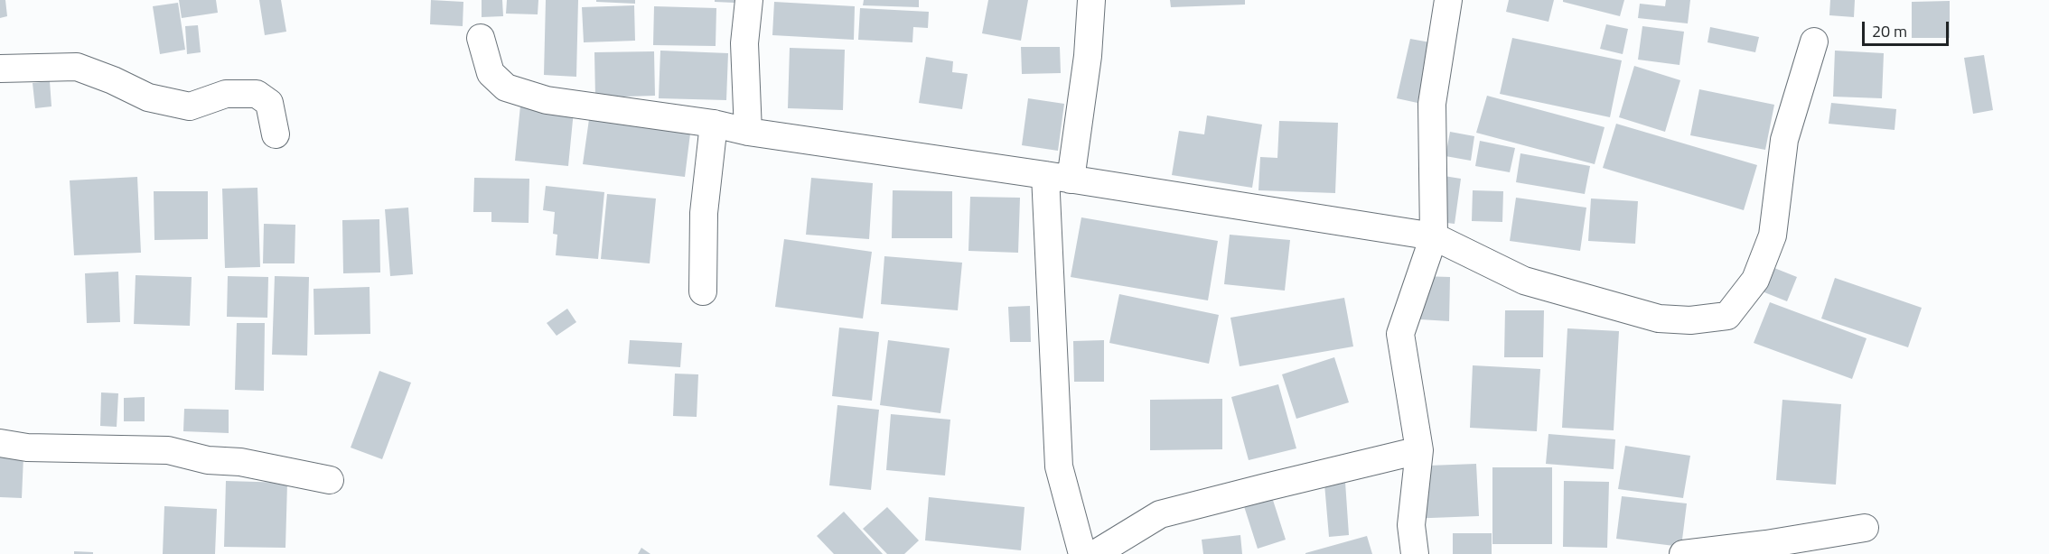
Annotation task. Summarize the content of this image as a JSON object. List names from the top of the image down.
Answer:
{
  "scale_bar": "20 m"
}
